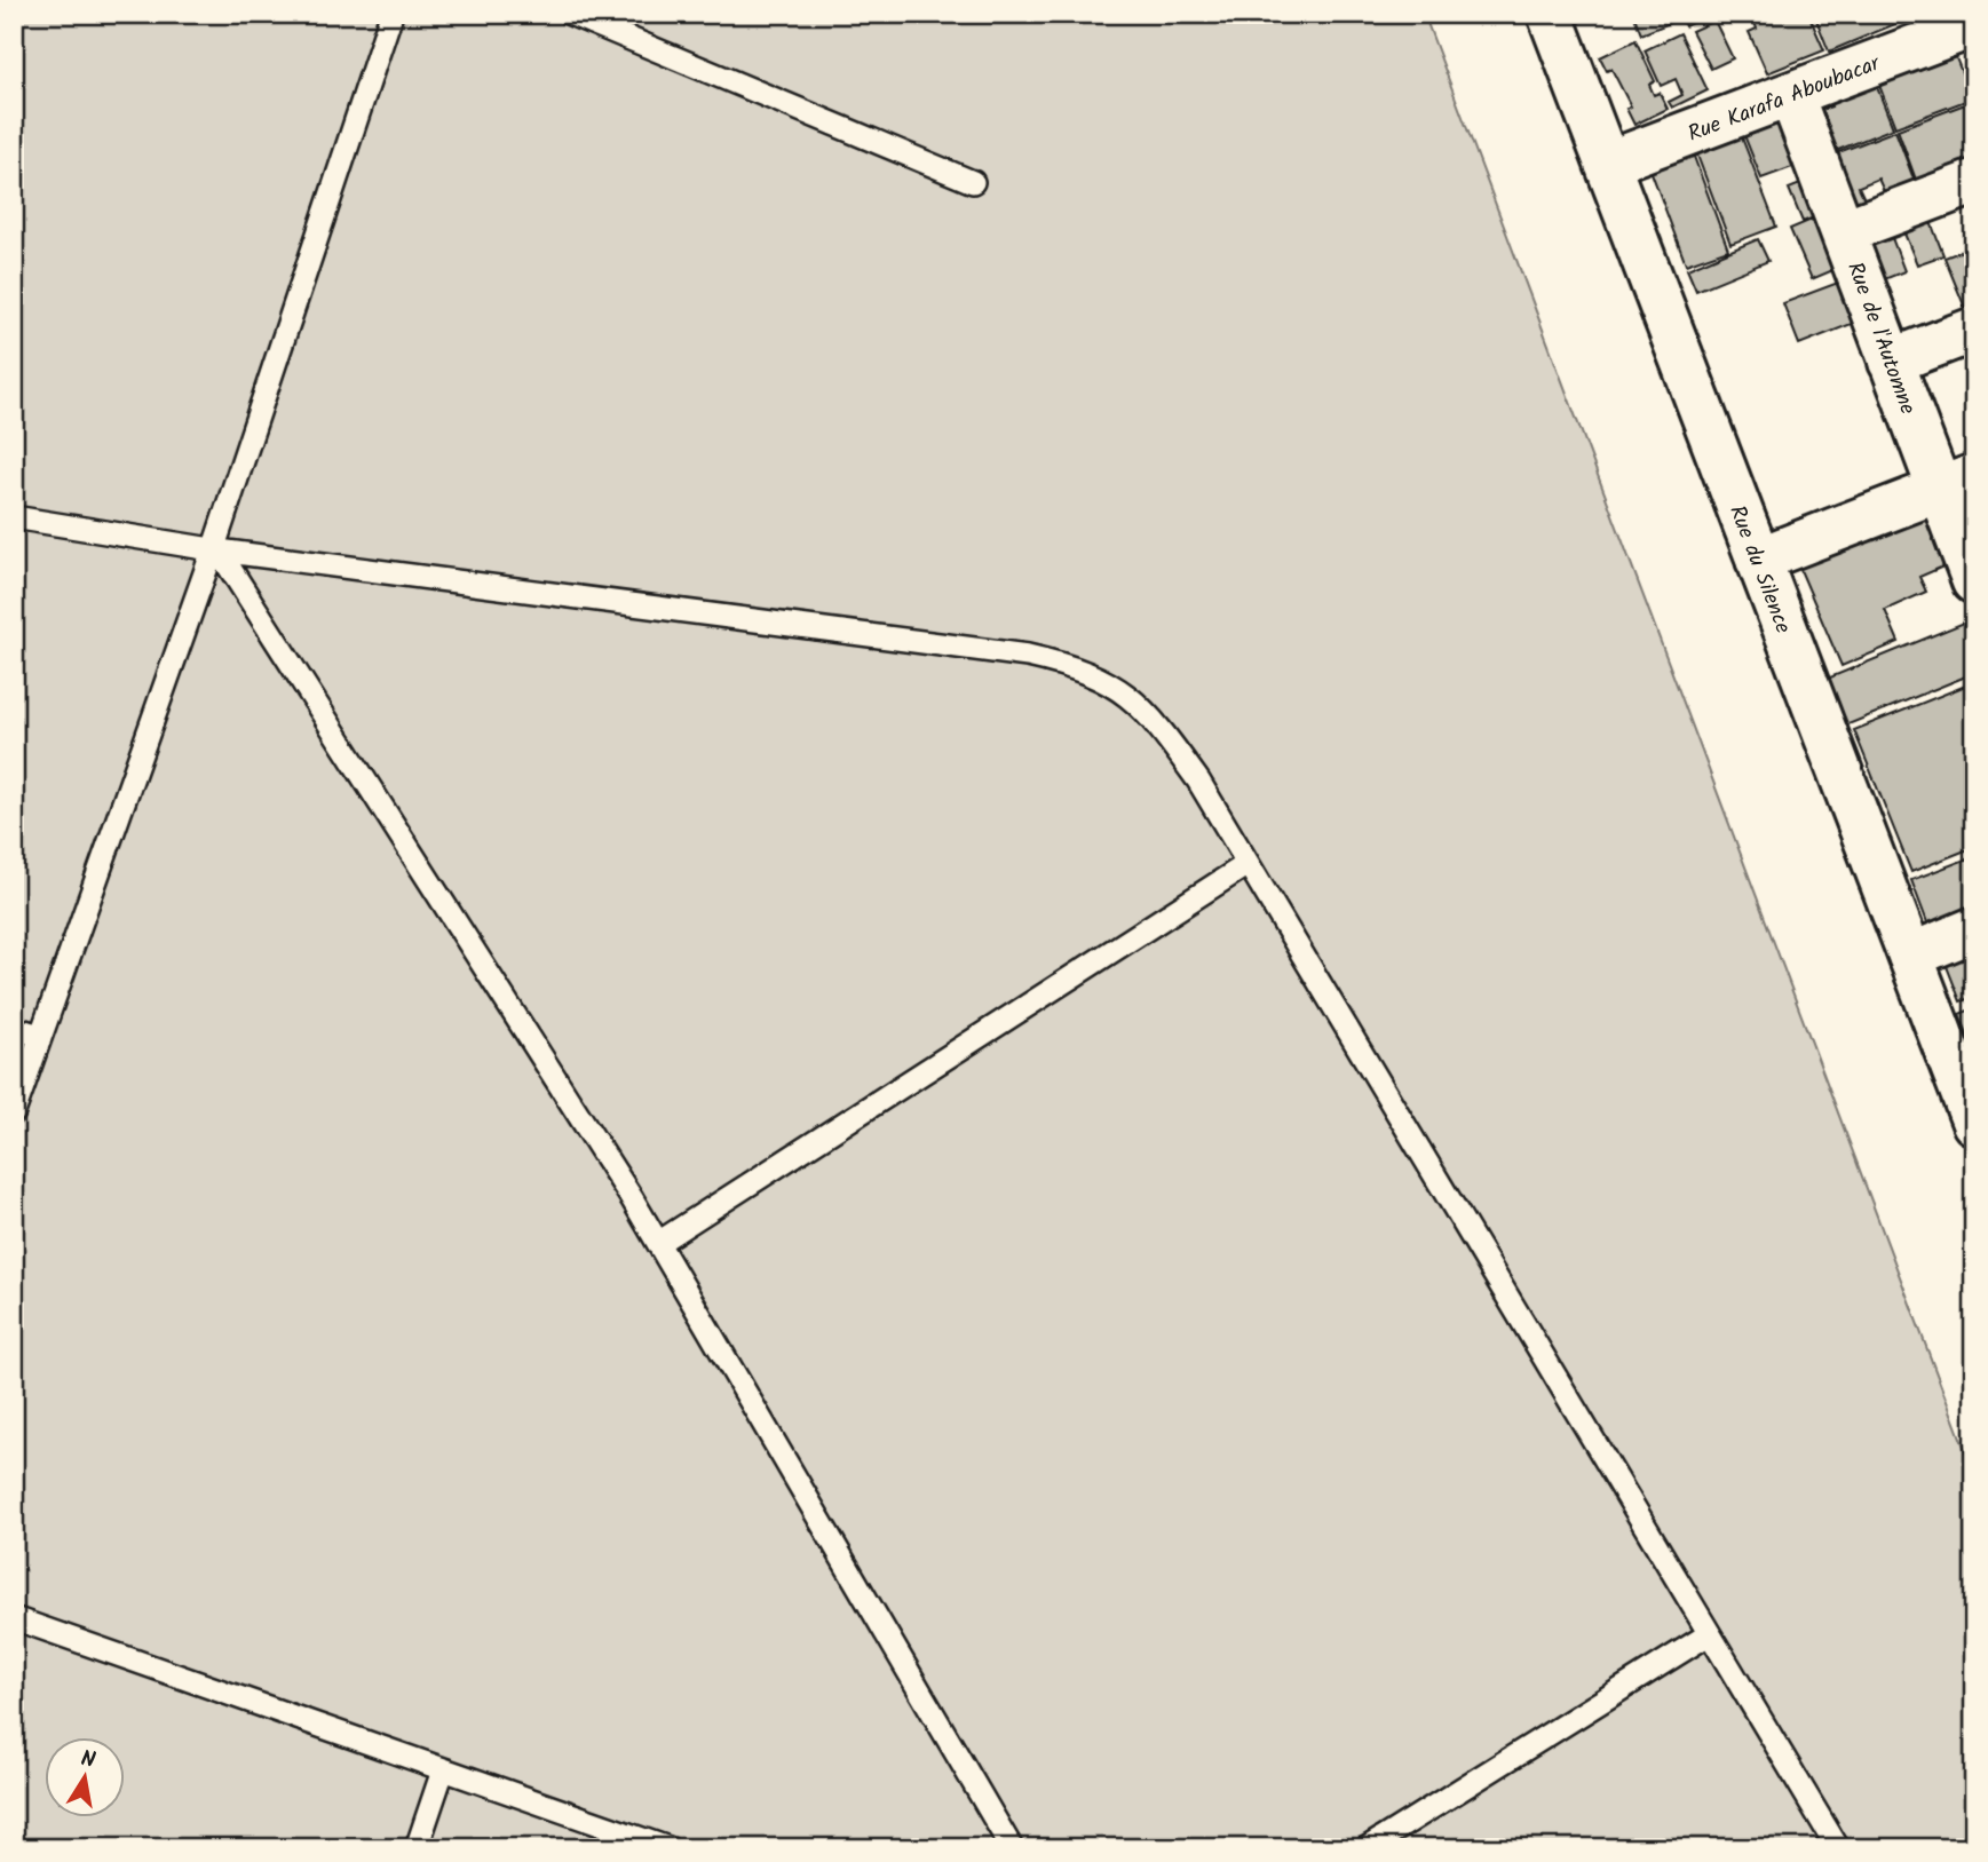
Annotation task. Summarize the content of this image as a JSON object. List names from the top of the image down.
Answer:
{
  "streets": {
    "street": ["Rue Karafa Aboubacar", "Rue de l'Automne", "Rue du Silence"]
  },
  "crossings": [
    ["Rue Karafa Aboubacar", "Rue de l'Automne"],
    ["Rue Karafa Aboubacar", "Rue du Silence"]
  ],
  "north": "top"
}
